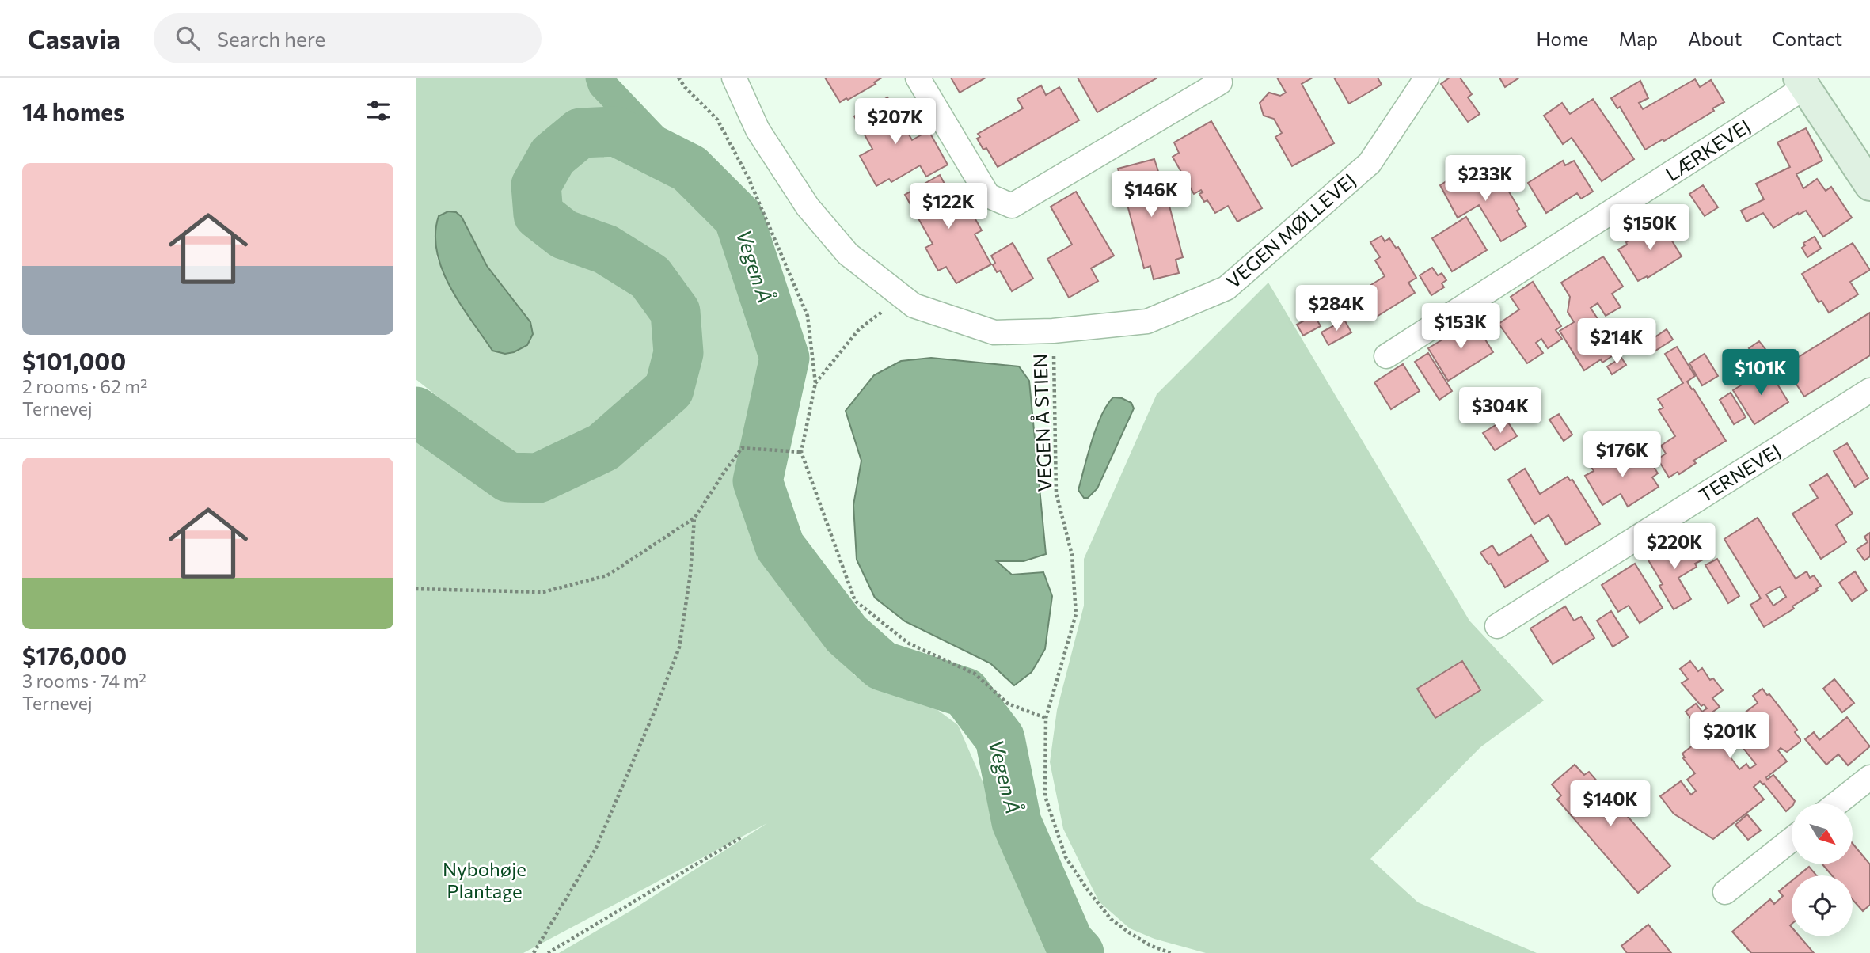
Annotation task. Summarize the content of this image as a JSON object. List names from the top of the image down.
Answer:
{
  "streets": {
    "street": ["LÆRKEVEJ", "VEGEN MØLLEVEJ", "TERNEVEJ"],
    "path": ["VEGEN Å STIEN"]
  },
  "crossings": [
    ["VEGEN MØLLEVEJ", "VEGEN Å STIEN"]
  ],
  "water": ["Vegen Å"],
  "parks": ["Nybohøje Plantage"],
  "north": "bottom right",
  "page": {
    "header": "Casavia",
    "search": "Search here",
    "nav": [
      "Home",
      "Map",
      "About",
      "Contact"
    ],
    "heading": "14 homes",
    "price": [
      "$207K",
      "$233K",
      "$146K",
      "$122K",
      "$150K",
      "$284K",
      "$153K",
      "$214K",
      "$101K",
      "$304K",
      "$176K",
      "$220K",
      "$201K",
      "$140K"
    ],
    "list": [
      {
        "name": "$101,000",
        "note": "2 rooms · 62 m² · Ternevej"
      },
      {
        "name": "$176,000",
        "note": "3 rooms · 74 m² · Ternevej"
      }
    ]
  }
}
